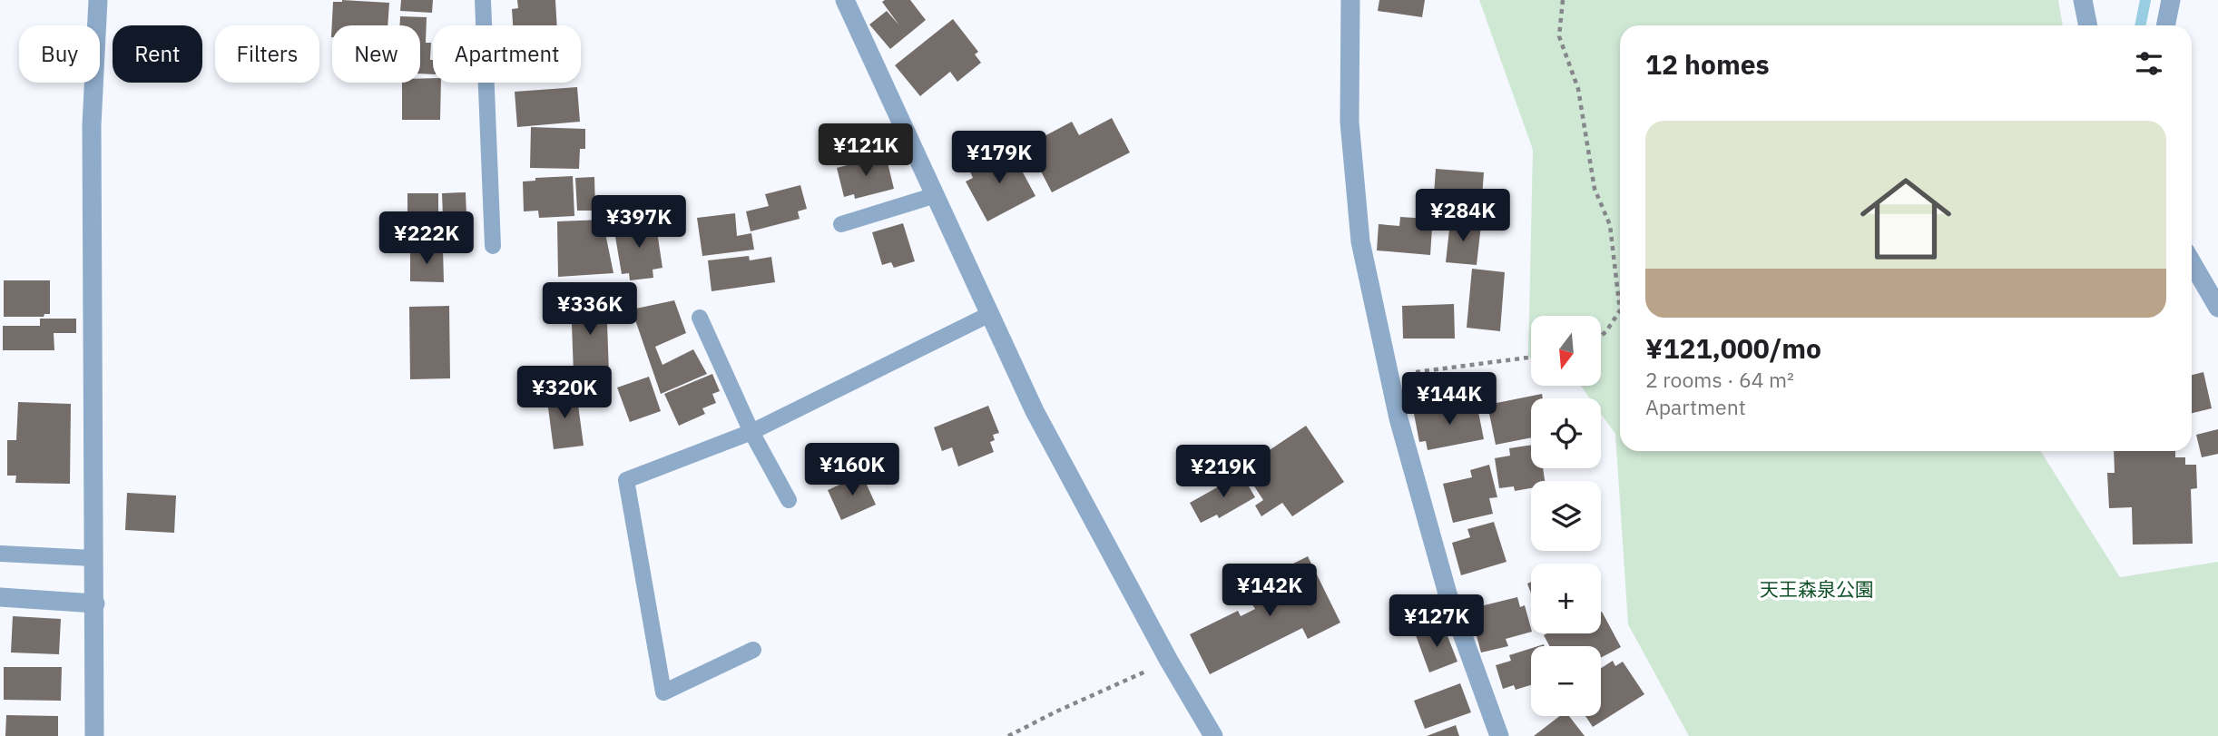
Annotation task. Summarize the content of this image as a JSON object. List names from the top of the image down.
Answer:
{
  "parks": ["天王森泉公園"],
  "north": "bottom",
  "page": {
    "chip": [
      "Buy",
      "Rent",
      "Filters",
      "New",
      "Apartment"
    ],
    "heading": "12 homes",
    "list": [
      {
        "name": "¥121,000/mo",
        "note": "2 rooms · 64 m² · Apartment"
      }
    ],
    "price": [
      "¥121K",
      "¥179K",
      "¥284K",
      "¥397K",
      "¥222K",
      "¥336K",
      "¥320K",
      "¥144K",
      "¥160K",
      "¥219K",
      "¥142K",
      "¥127K"
    ],
    "map_buttons": ["+", "−"]
  }
}
